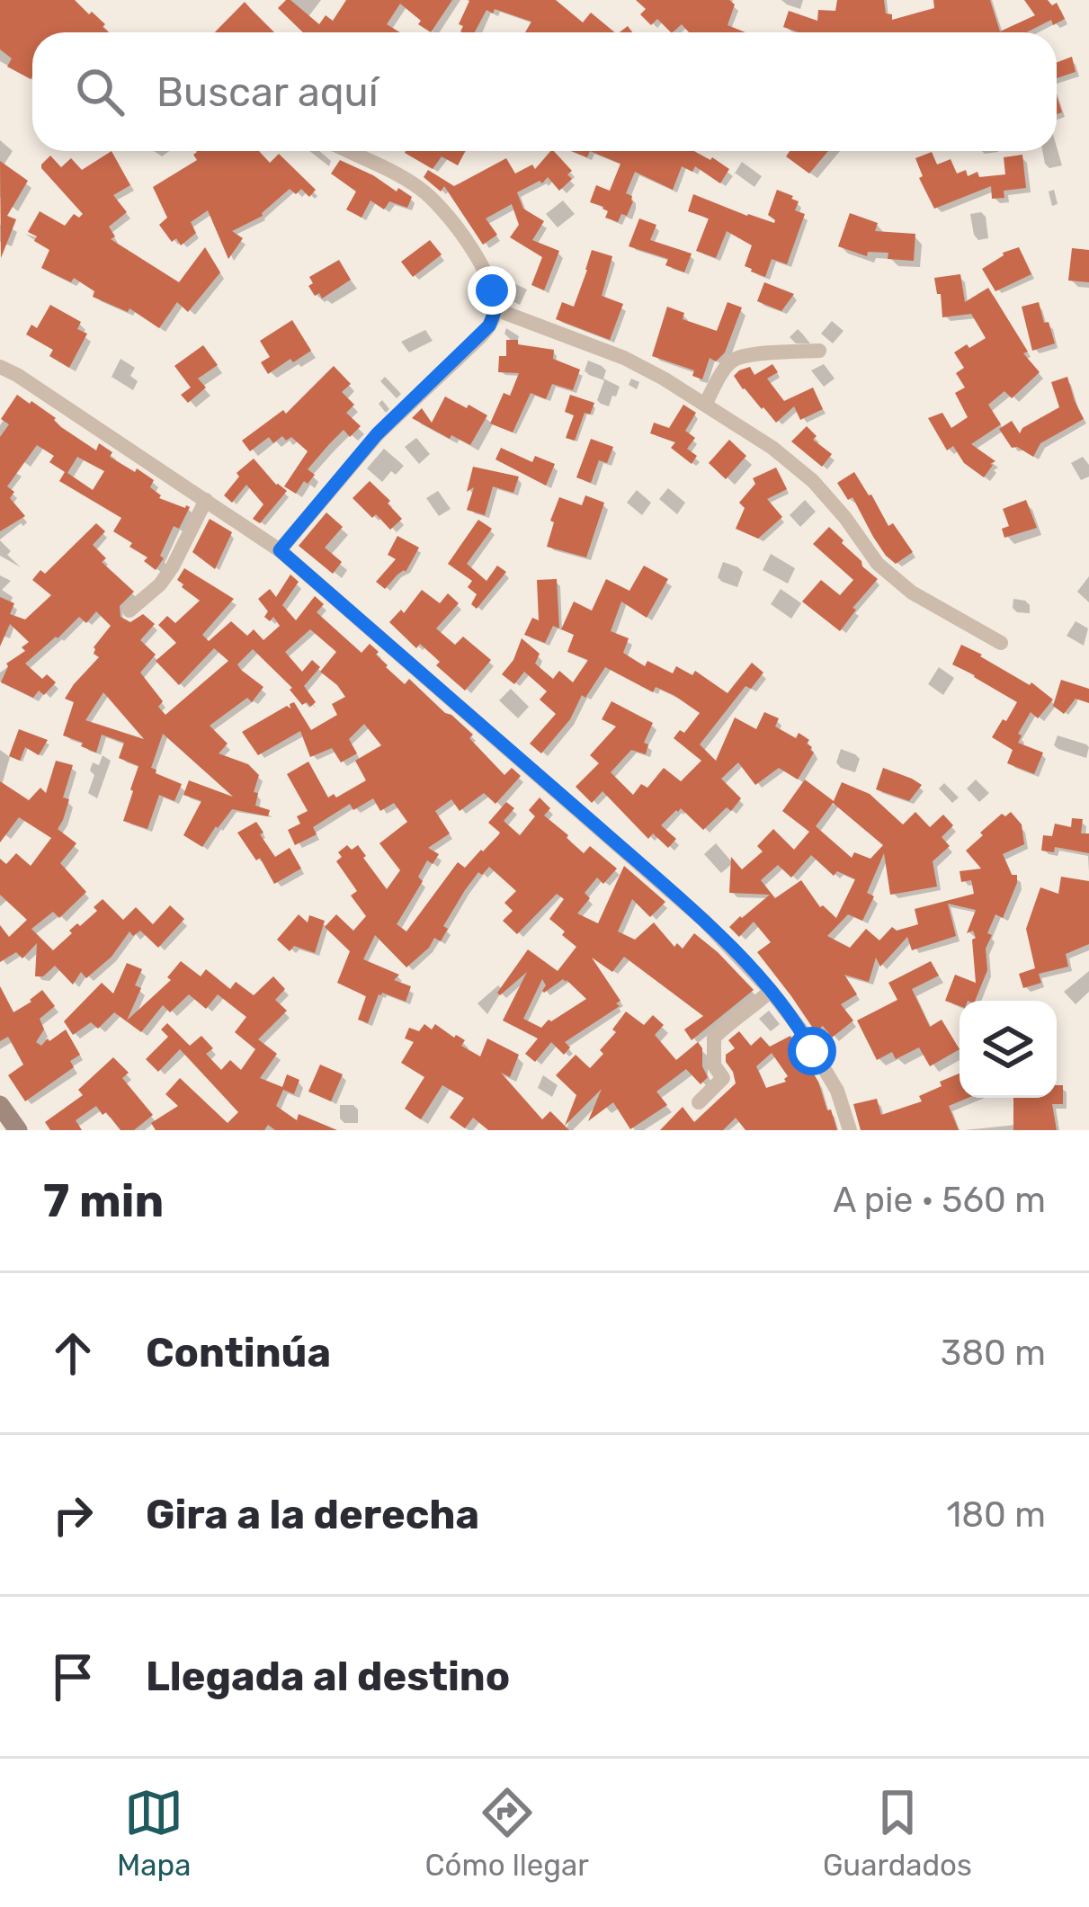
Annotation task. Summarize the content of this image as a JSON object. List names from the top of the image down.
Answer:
{
  "page": {
    "search": "Buscar aquí",
    "heading": ["7 min", "A pie · 560 m"],
    "list": [
      ["Continúa", "380 m"],
      ["Gira a la derecha", "180 m"],
      "Llegada al destino"
    ],
    "nav": ["Mapa", "Cómo llegar", "Guardados"]
  }
}
